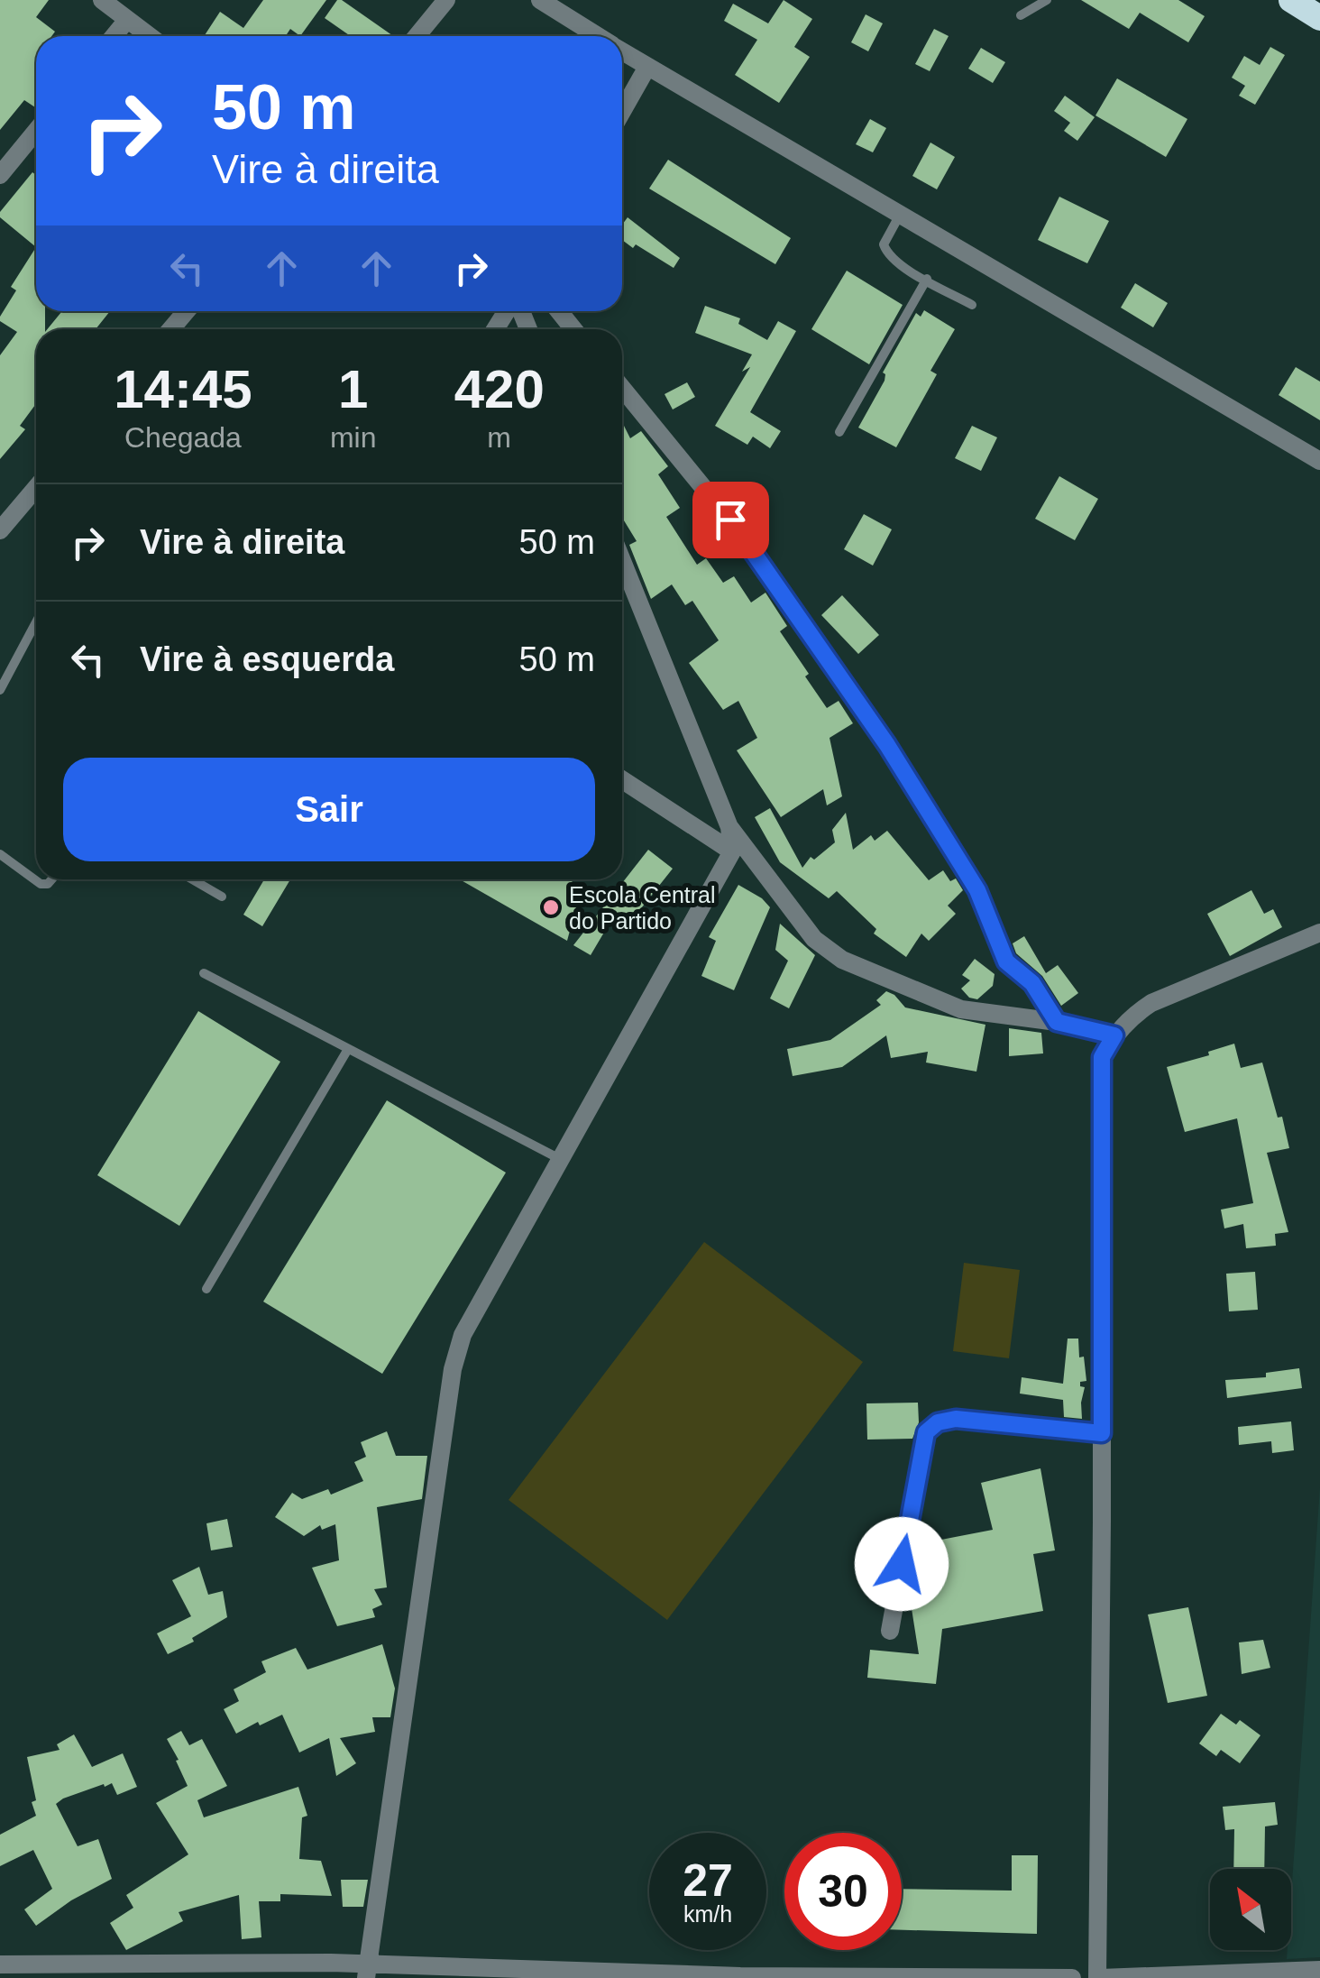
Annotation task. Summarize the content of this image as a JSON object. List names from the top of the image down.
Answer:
{
  "places": ["Escola Central do Partido"],
  "north": "top left",
  "page": {
    "turn": ["50 m", "Vire à direita"],
    "eta": [
      "14:45",
      "Chegada",
      "1",
      "min",
      "420",
      "m"
    ],
    "list": [
      {
        "name": "Vire à direita",
        "value": "50 m"
      },
      {
        "name": "Vire à esquerda",
        "value": "50 m"
      }
    ],
    "buttons": "Sair",
    "speed": "27 km/h",
    "limit": "30"
  }
}
